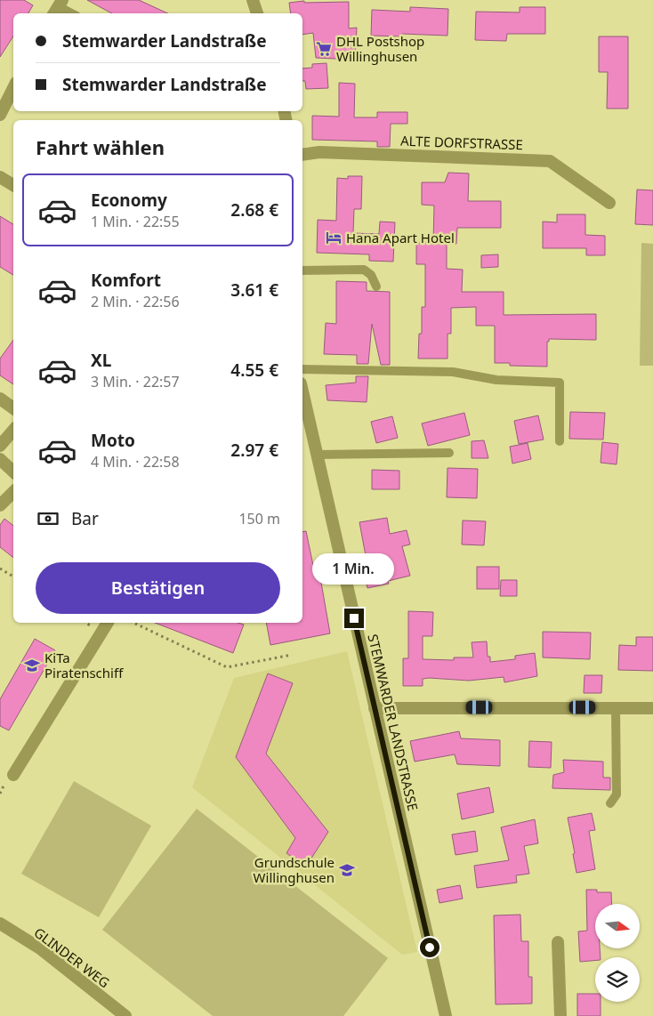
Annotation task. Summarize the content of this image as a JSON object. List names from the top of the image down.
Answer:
{
  "streets": {
    "street": ["ALTE DORFSTRASSE", "STEMWARDER LANDSTRASSE", "GLINDER WEG"]
  },
  "places": {
    "supermarket": ["DHL Postshop Willinghusen"],
    "hotel": ["Hana Apart Hotel"],
    "school or university": ["KiTa Piratenschiff", "Grundschule Willinghusen"]
  },
  "north": "right",
  "page": {
    "banner": ["Stemwarder Landstraße", "Stemwarder Landstraße"],
    "heading": "Fahrt wählen",
    "list": [
      {
        "name": "Economy",
        "note": "1 Min. · 22:55",
        "value": "2.68 €"
      },
      {
        "name": "Komfort",
        "note": "2 Min. · 22:56",
        "value": "3.61 €"
      },
      {
        "name": "XL",
        "note": "3 Min. · 22:57",
        "value": "4.55 €"
      },
      {
        "name": "Moto",
        "note": "4 Min. · 22:58",
        "value": "2.97 €"
      }
    ],
    "pay": ["Bar", "150 m"],
    "bubble": "1 Min.",
    "buttons": "Bestätigen"
  }
}
